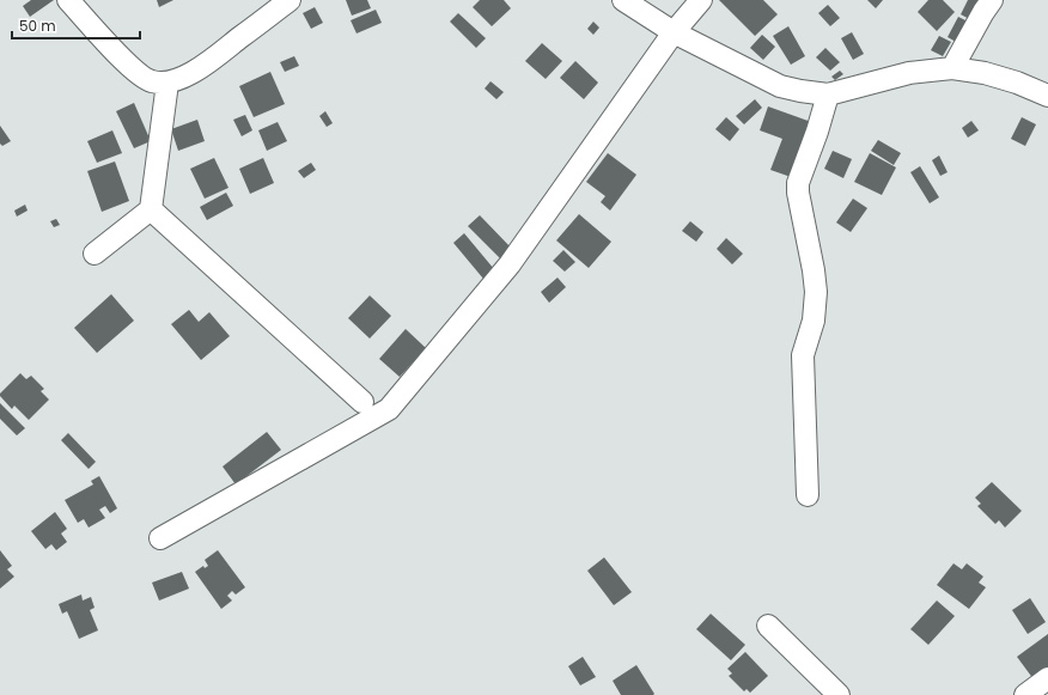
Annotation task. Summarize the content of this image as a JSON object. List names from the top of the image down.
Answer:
{
  "scale_bar": "50 m"
}
